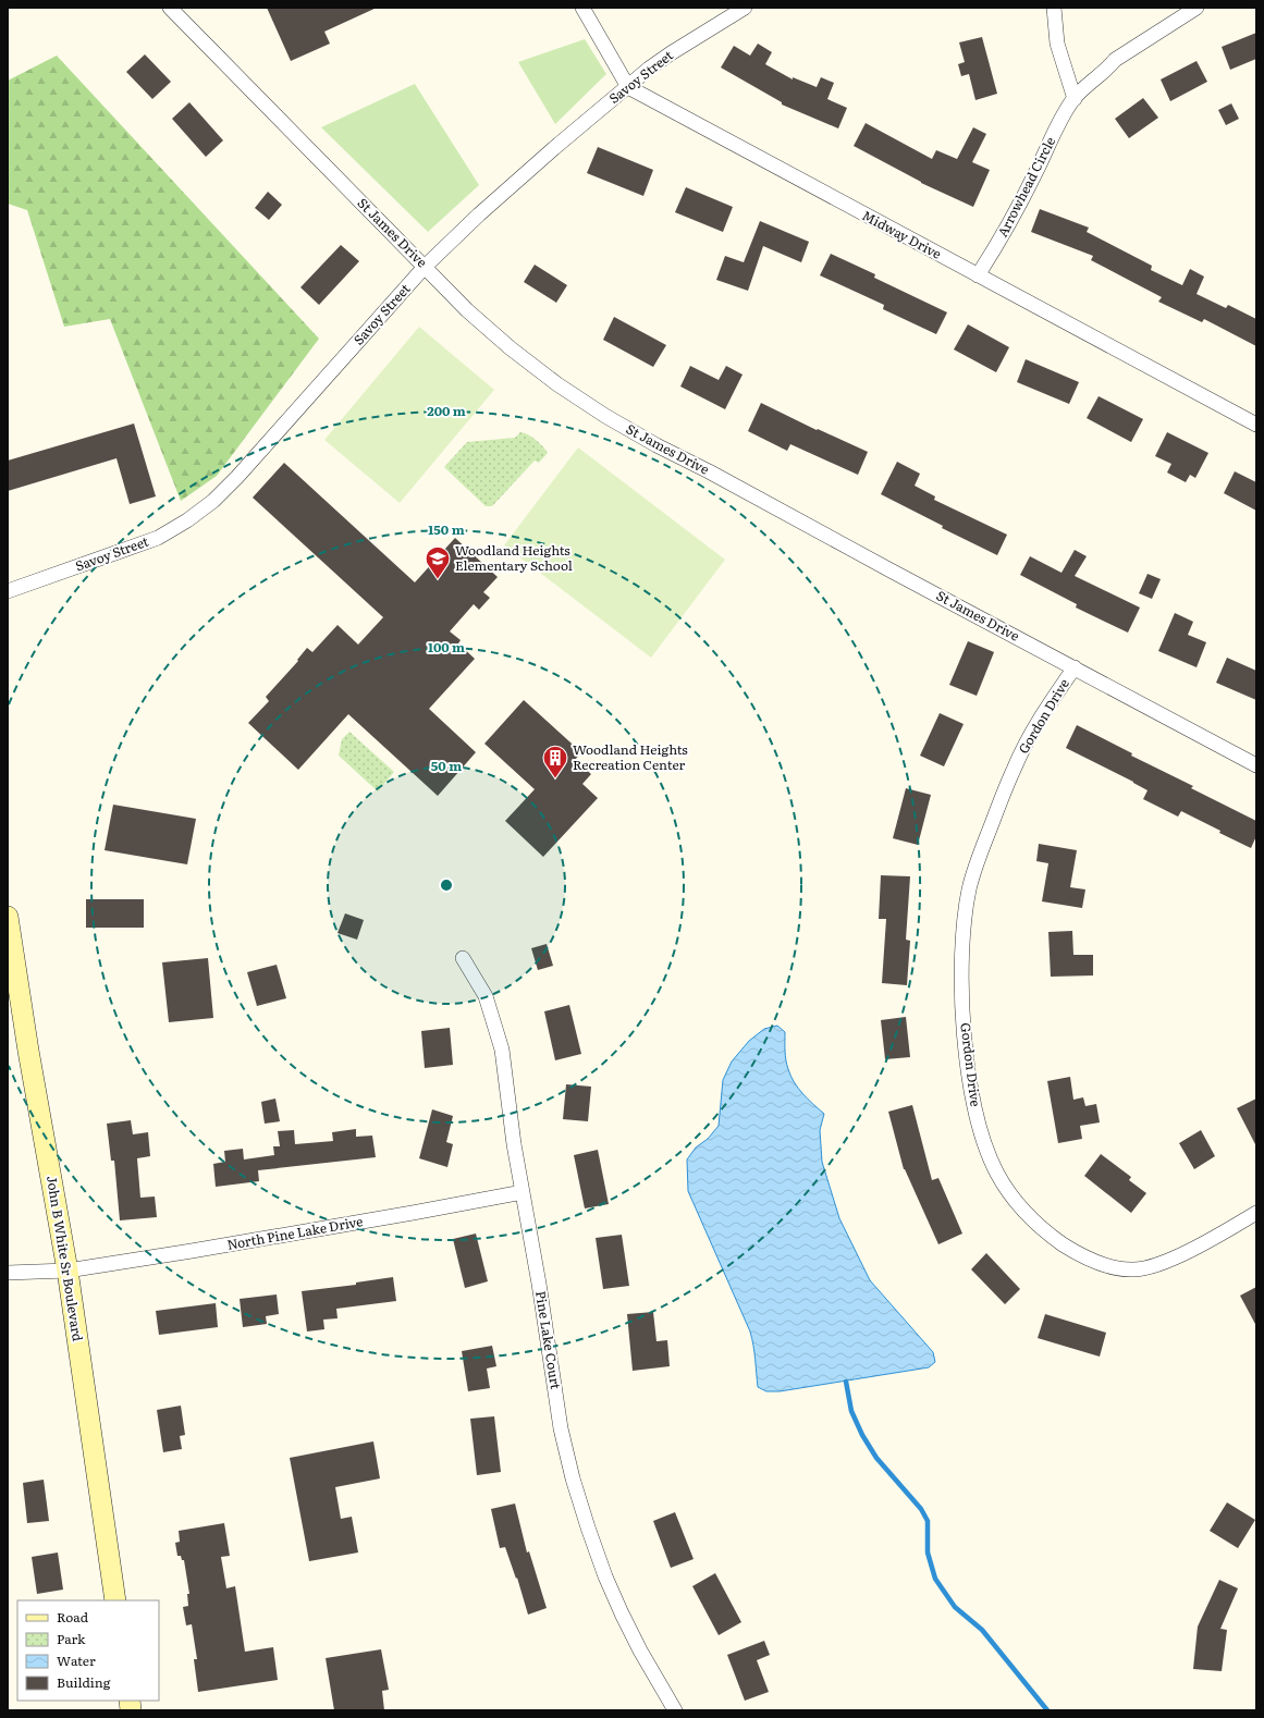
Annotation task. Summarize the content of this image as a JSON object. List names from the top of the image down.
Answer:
{
  "streets": {
    "main road": ["John B White Sr Boulevard"],
    "street": [
      "Savoy Street",
      "Arrowhead Circle",
      "St James Drive",
      "Midway Drive",
      "Gordon Drive",
      "North Pine Lake Drive",
      "Pine Lake Court"
    ]
  },
  "crossings": [
    ["Savoy Street", "St James Drive"],
    ["Savoy Street", "Midway Drive"],
    ["Arrowhead Circle", "Midway Drive"],
    ["St James Drive", "Gordon Drive"],
    ["North Pine Lake Drive", "John B White Sr Boulevard"],
    ["North Pine Lake Drive", "Pine Lake Court"]
  ],
  "places": {
    "school or university": ["Woodland Heights Elementary School"],
    "building": ["Woodland Heights Recreation Center"]
  },
  "legend": [
    "Road",
    "Park",
    "Water",
    "Building"
  ],
  "rings": [
    "200 m",
    "150 m",
    "100 m",
    "50 m"
  ]
}
